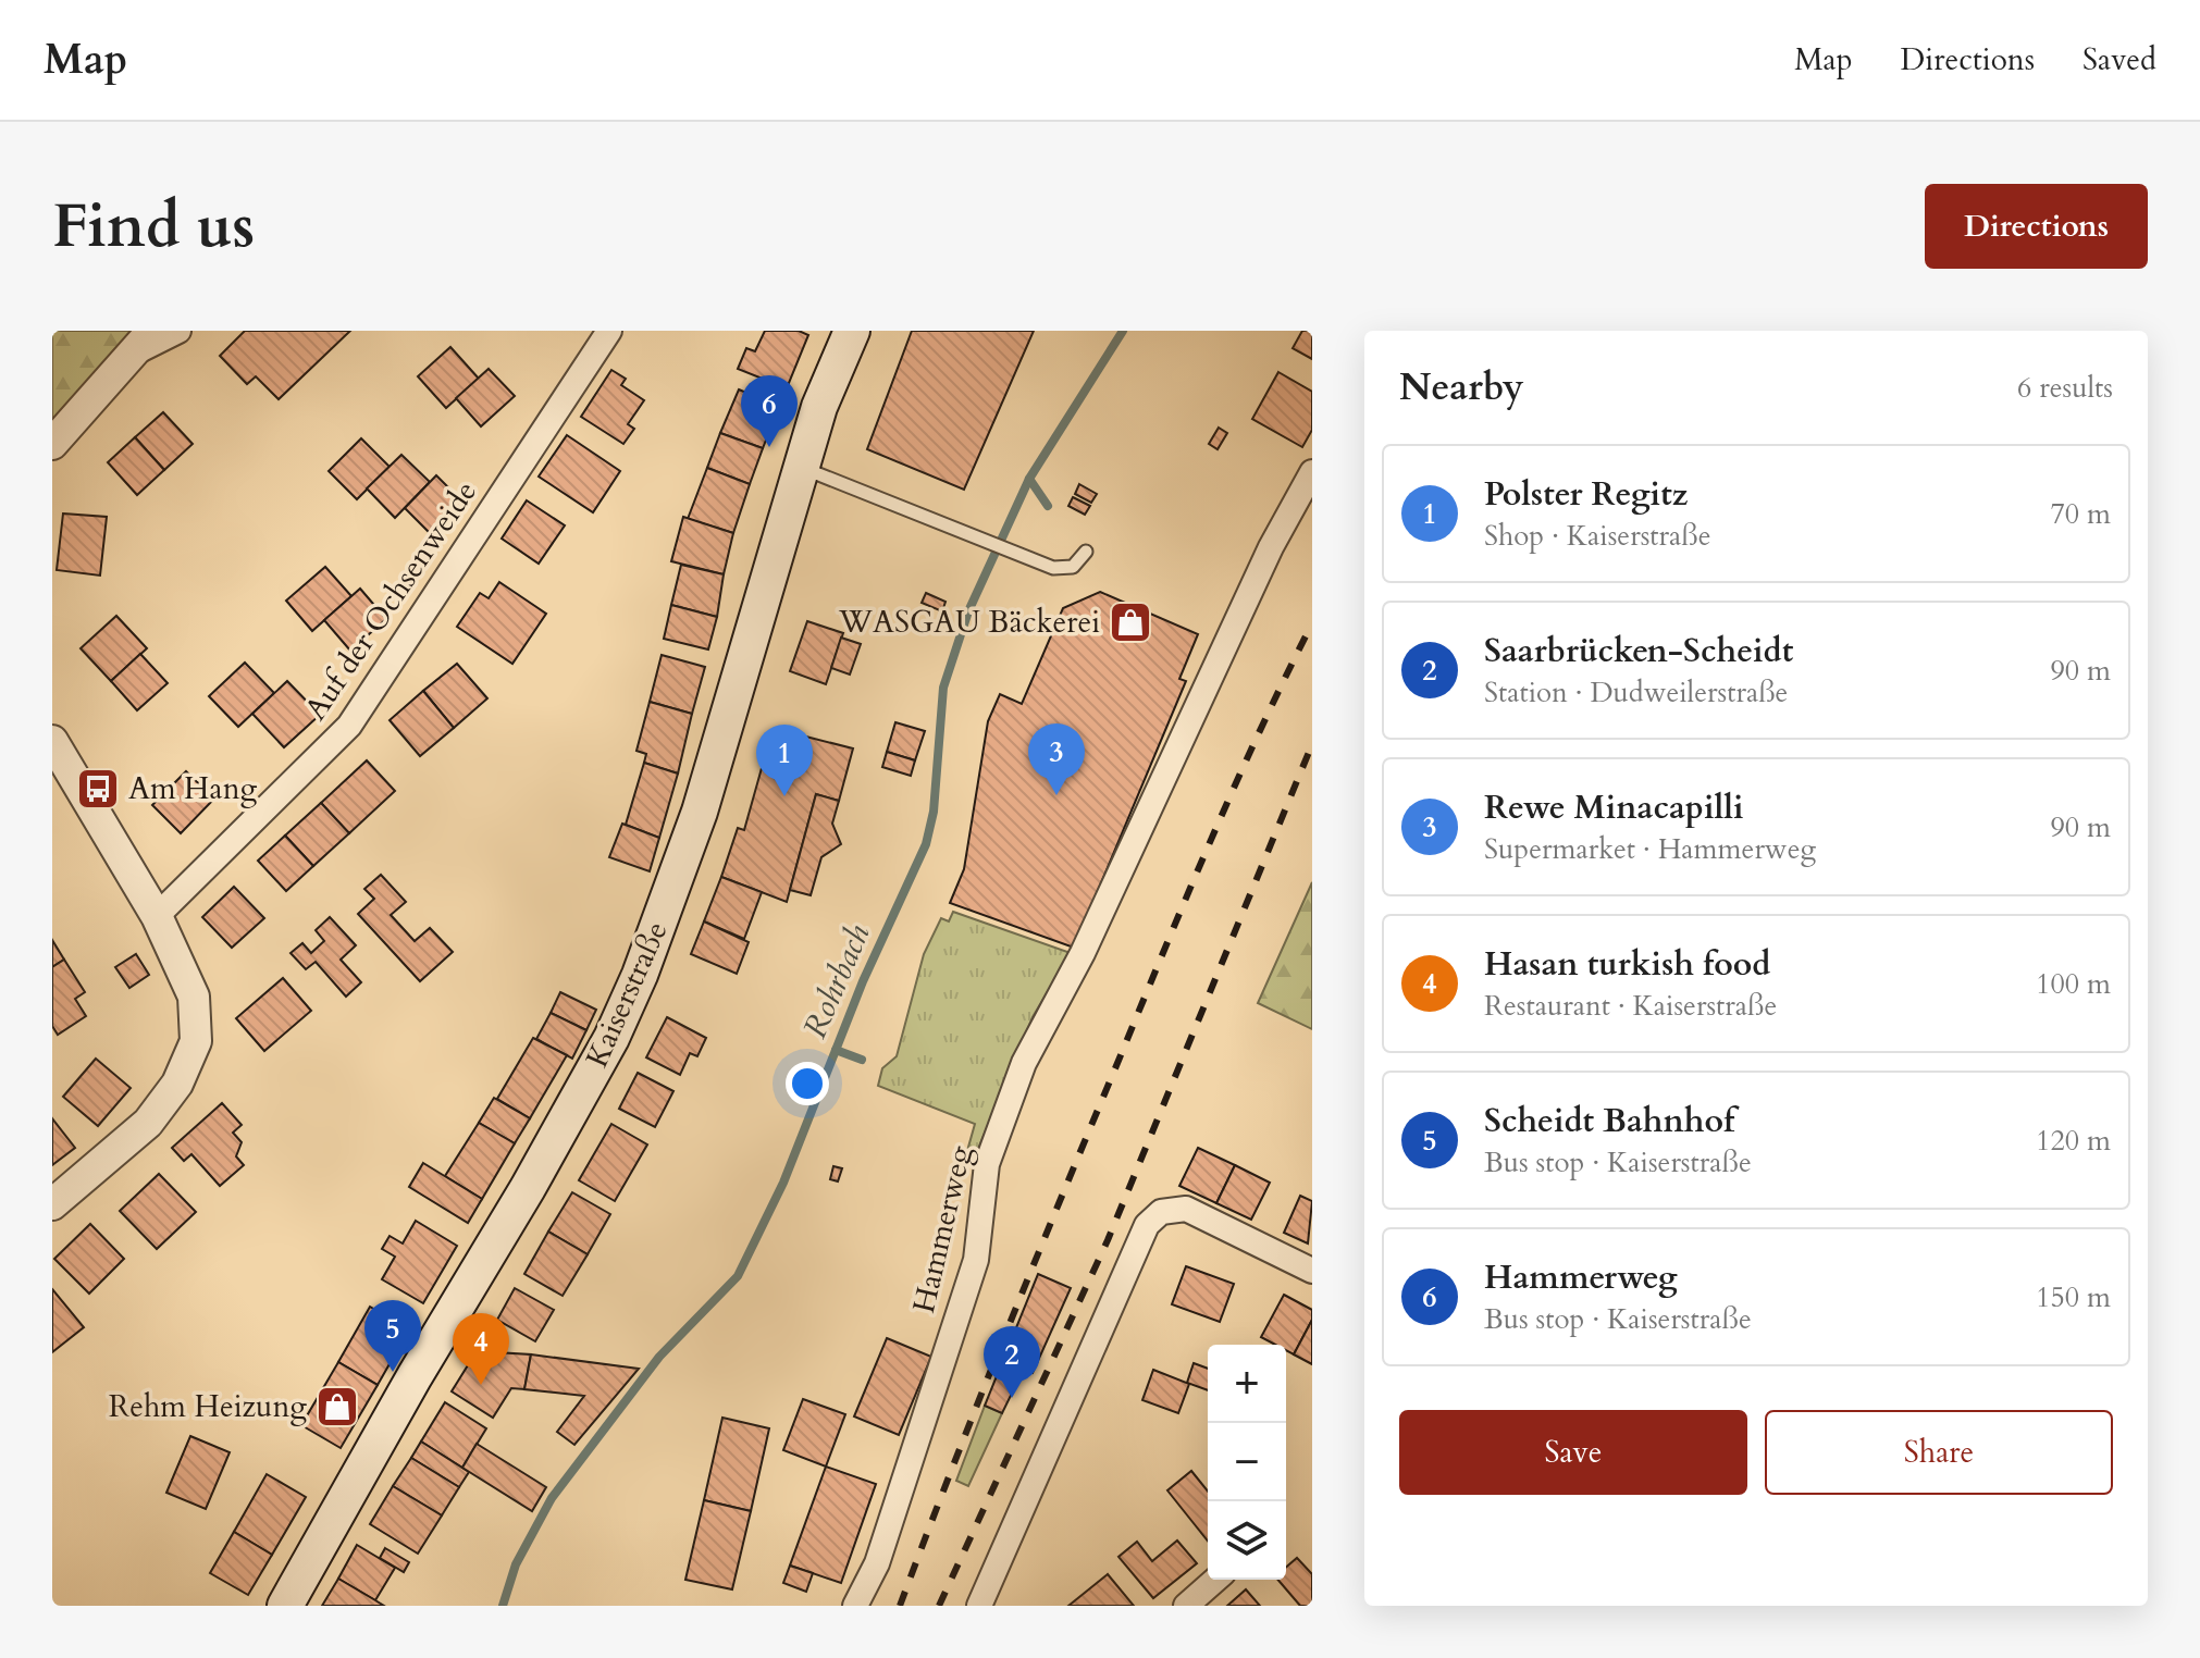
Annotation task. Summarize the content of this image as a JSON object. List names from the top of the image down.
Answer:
{
  "streets": {
    "main road": ["Kaiserstraße"],
    "street": ["Auf der Ochsenweide", "Hammerweg"]
  },
  "water": ["Rohrbach"],
  "places": {
    "shop": ["WASGAU Bäckerei", "Rehm Heizung"],
    "bus stop": ["Am Hang"]
  },
  "page": {
    "header": "Map",
    "nav": ["Map", "Directions", "Saved"],
    "buttons": [
      "Directions",
      ["Save", "Share"]
    ],
    "title": "Find us",
    "heading": ["Nearby", "6 results"],
    "pins": [
      "6",
      "3",
      "1",
      "5",
      "4",
      "2"
    ],
    "list": [
      {
        "mark": "1",
        "name": "Polster Regitz",
        "note": "Shop · Kaiserstraße",
        "value": "70 m"
      },
      {
        "mark": "2",
        "name": "Saarbrücken-Scheidt",
        "note": "Station · Dudweilerstraße",
        "value": "90 m"
      },
      {
        "mark": "3",
        "name": "Rewe Minacapilli",
        "note": "Supermarket · Hammerweg",
        "value": "90 m"
      },
      {
        "mark": "4",
        "name": "Hasan turkish food",
        "note": "Restaurant · Kaiserstraße",
        "value": "100 m"
      },
      {
        "mark": "5",
        "name": "Scheidt Bahnhof",
        "note": "Bus stop · Kaiserstraße",
        "value": "120 m"
      },
      {
        "mark": "6",
        "name": "Hammerweg",
        "note": "Bus stop · Kaiserstraße",
        "value": "150 m"
      }
    ],
    "map_buttons": ["+", "−"]
  }
}
